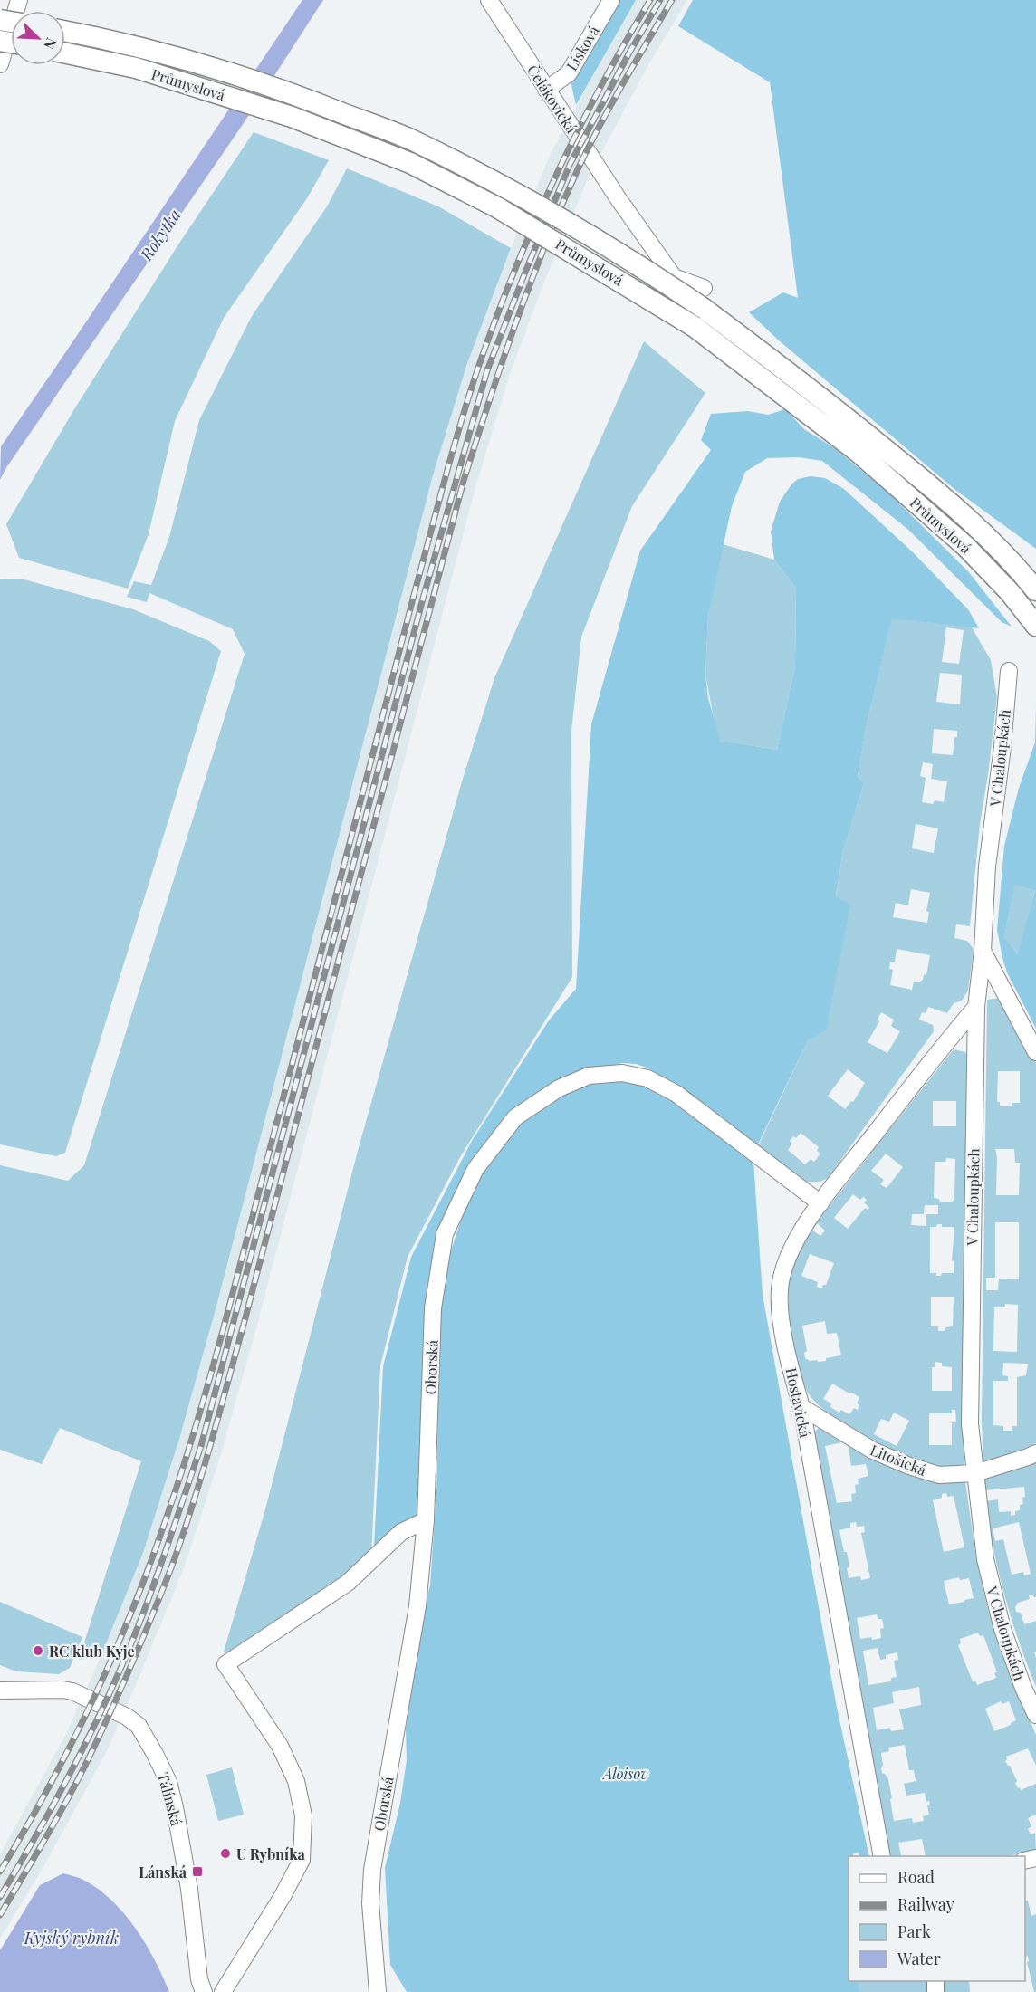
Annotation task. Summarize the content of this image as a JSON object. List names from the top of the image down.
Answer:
{
  "streets": {
    "main road": ["Průmyslová"],
    "street": [
      "Lísková",
      "Čelákovická",
      "V Chaloupkách",
      "Oborská",
      "Hostavická",
      "Litošická",
      "Tálínská"
    ]
  },
  "crossings": [
    ["Lísková", "Čelákovická"],
    ["Průmyslová", "Čelákovická"],
    ["V Chaloupkách", "Hostavická"],
    ["V Chaloupkách", "Litošická"],
    ["Oborská", "Hostavická"],
    ["Hostavická", "Litošická"]
  ],
  "water": ["Rokytka", "Kyjský rybník"],
  "parks": ["Aloisov"],
  "places": {
    "other": ["RC klub Kyje", "U Rybníka"],
    "transit": ["Lánská"]
  },
  "legend": [
    "Road",
    "Railway",
    "Park",
    "Water"
  ],
  "north": "bottom right"
}
